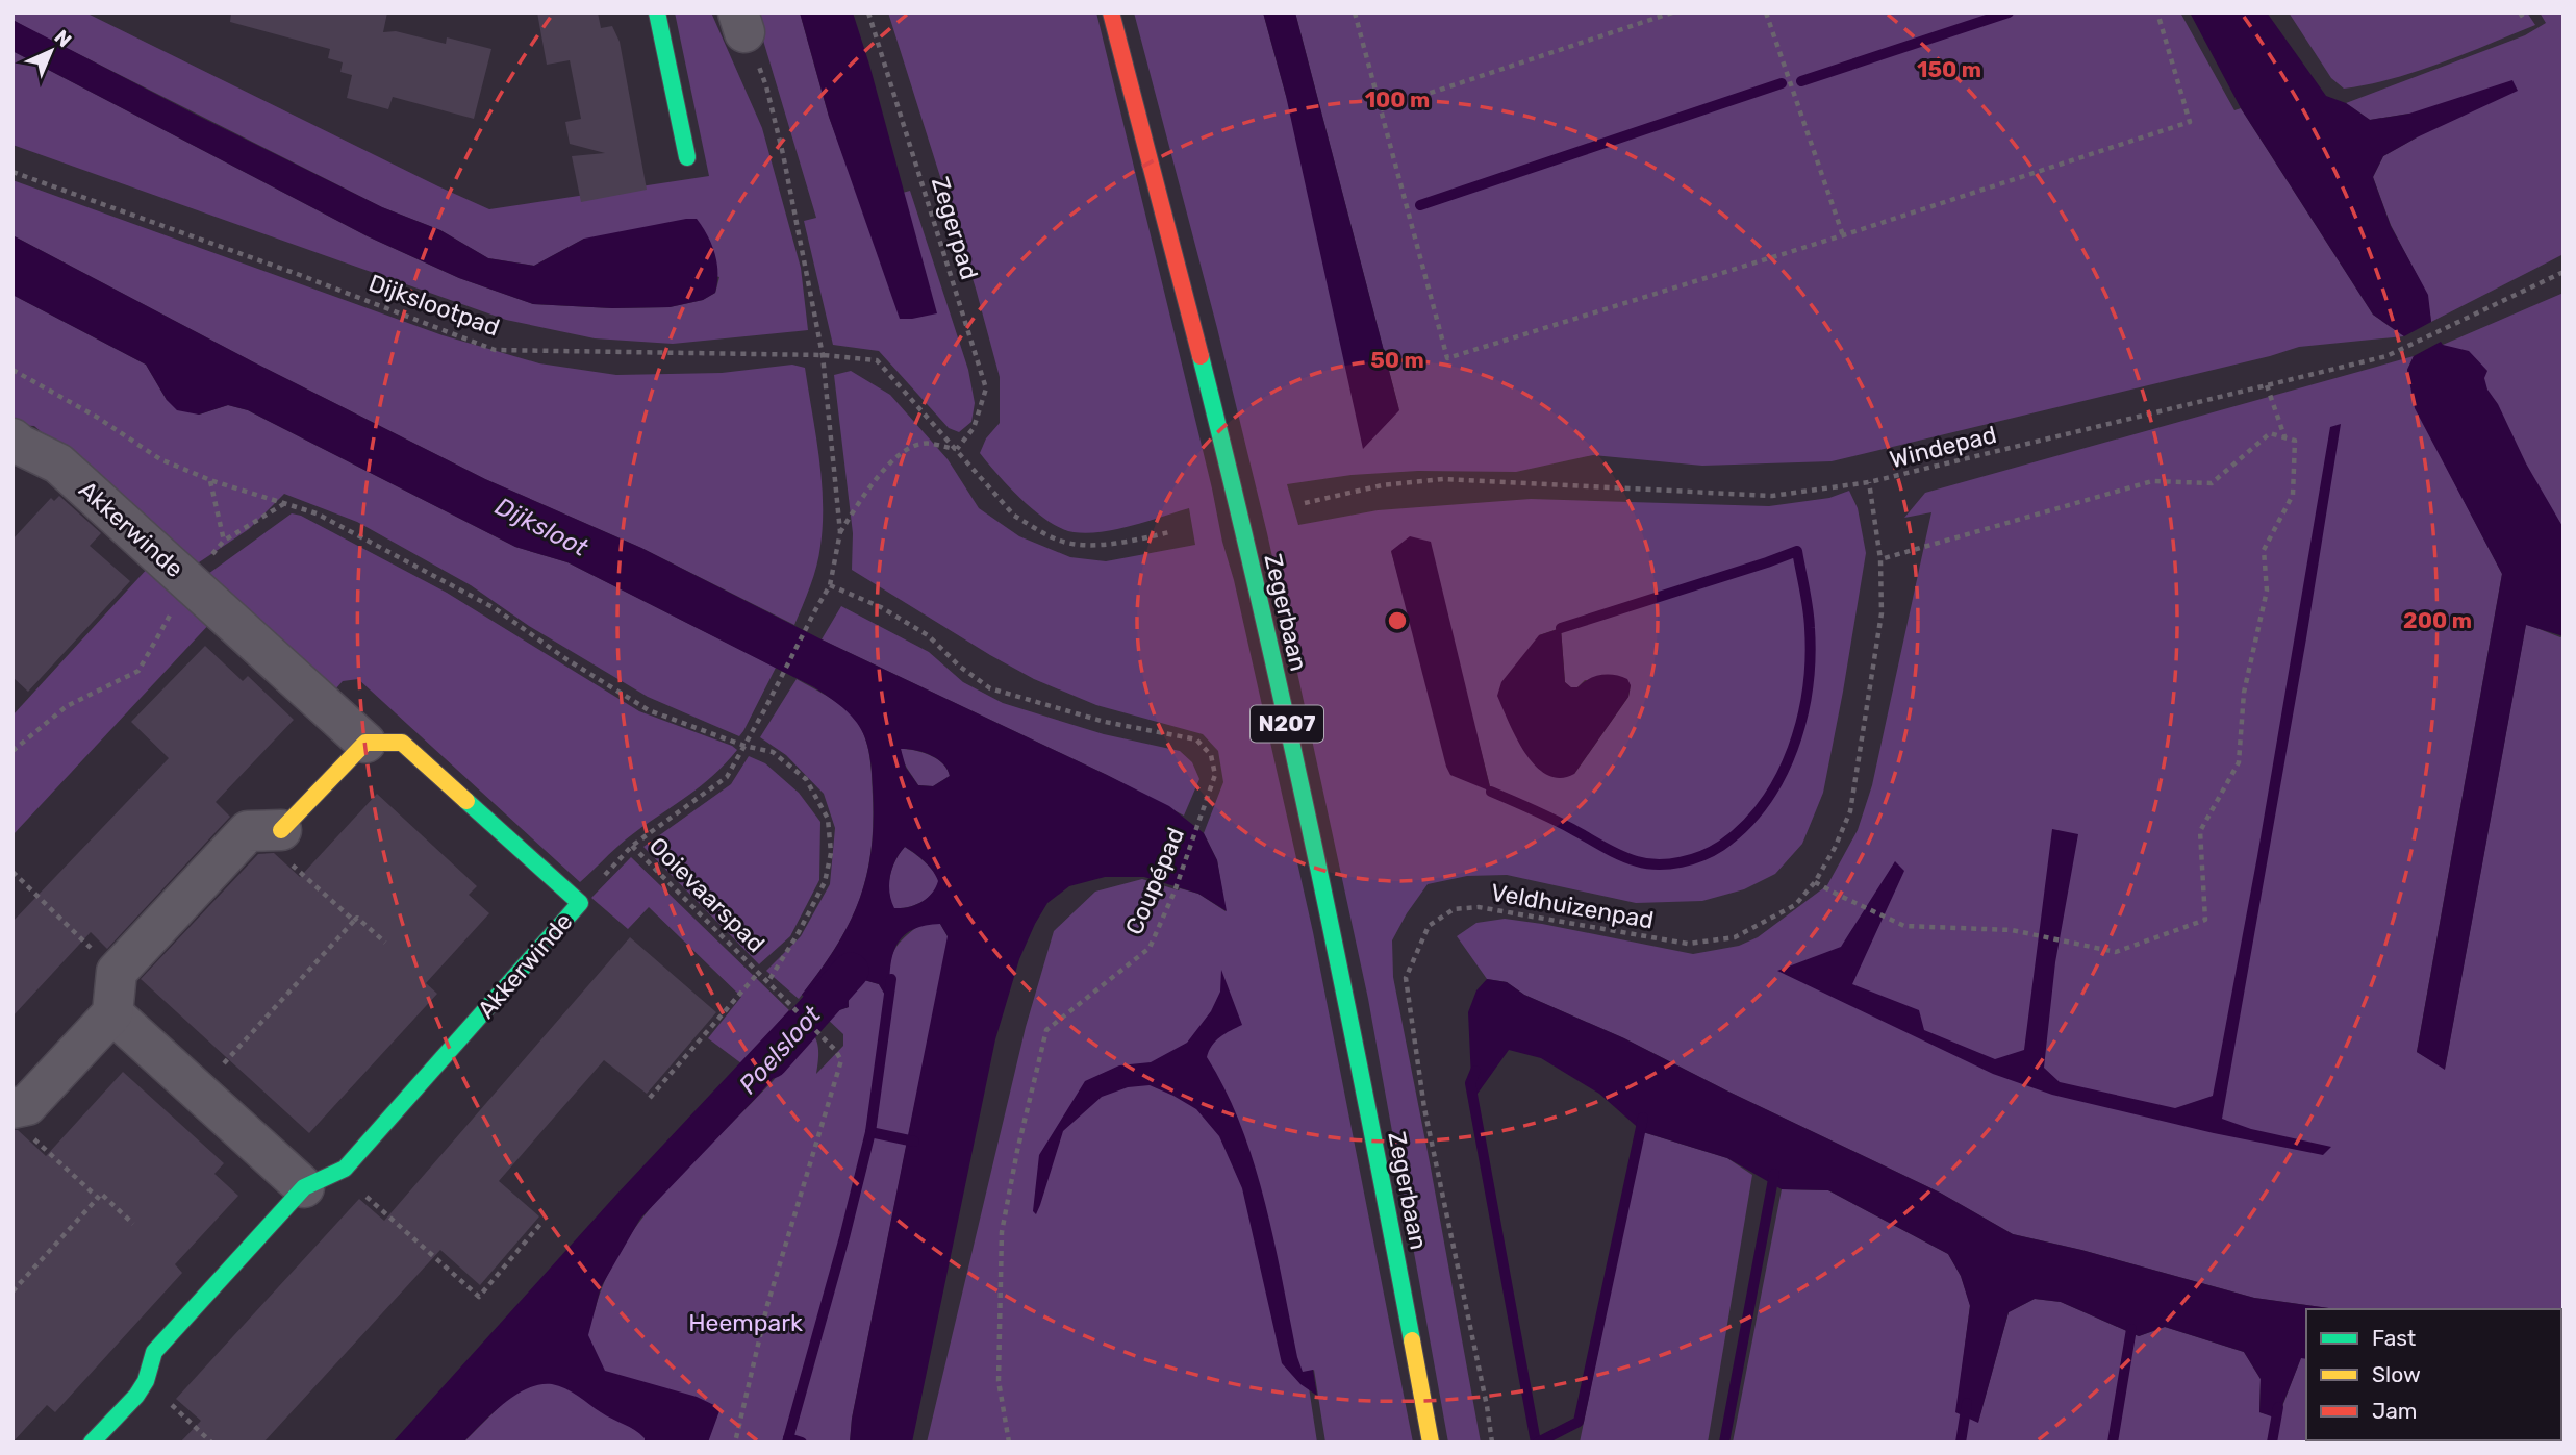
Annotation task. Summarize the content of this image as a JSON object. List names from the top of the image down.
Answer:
{
  "streets": {
    "main road": ["Akkerwinde", "Zegerbaan", "N207"],
    "path": [
      "Zegerpad",
      "Dijkslootpad",
      "Windepad",
      "Coupépad",
      "Ooievaarspad",
      "Veldhuizenpad"
    ]
  },
  "crossings": [
    ["Zegerpad", "Dijkslootpad"],
    ["Dijkslootpad", "Ooievaarspad"],
    ["Windepad", "Veldhuizenpad"],
    ["Coupépad", "Ooievaarspad"]
  ],
  "water": ["Dijksloot", "Poelsloot"],
  "parks": ["Heempark"],
  "legend": ["Fast", "Slow", "Jam"],
  "north": "top right",
  "rings": [
    "150 m",
    "100 m",
    "50 m",
    "200 m"
  ]
}
